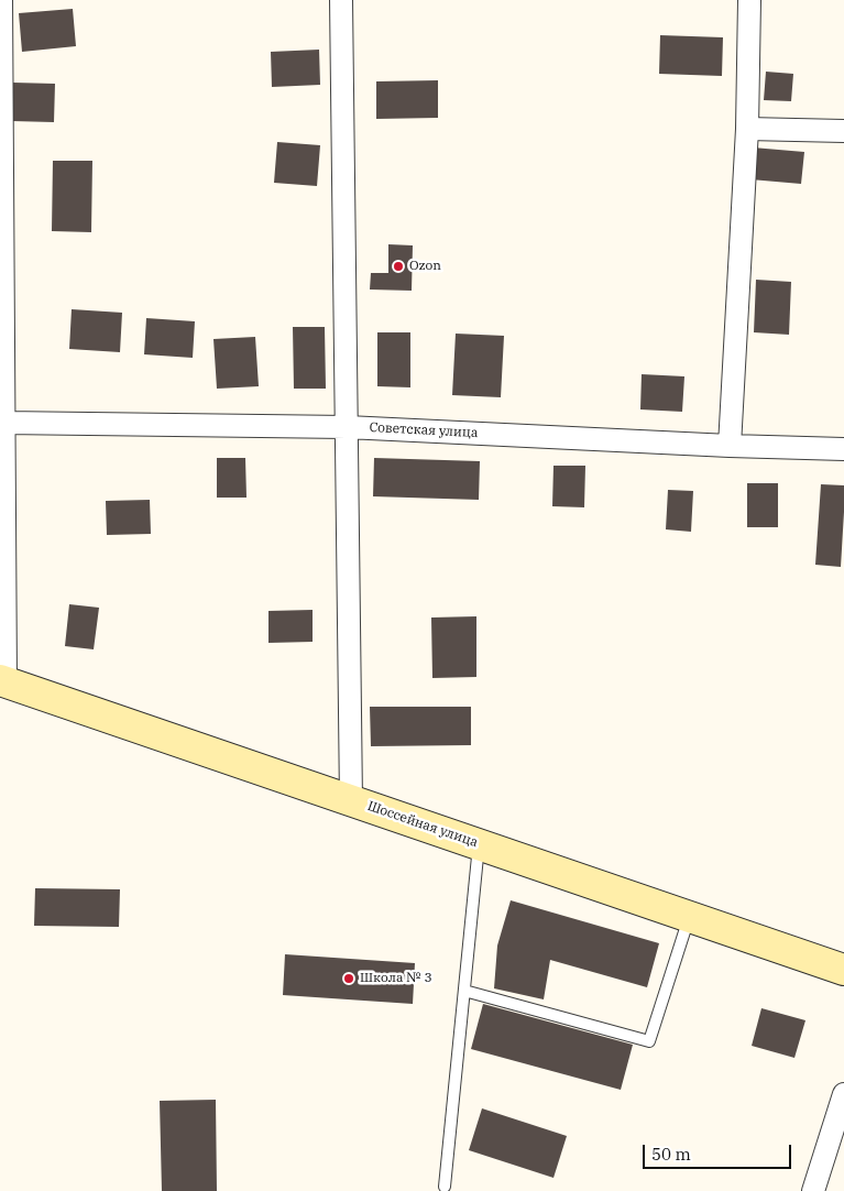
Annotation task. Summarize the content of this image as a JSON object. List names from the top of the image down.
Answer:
{
  "streets": {
    "main road": ["Шоссейная улица"],
    "street": ["Советская улица"]
  },
  "places": ["Ozon", "Школа № 3"],
  "scale_bar": "50 m"
}
